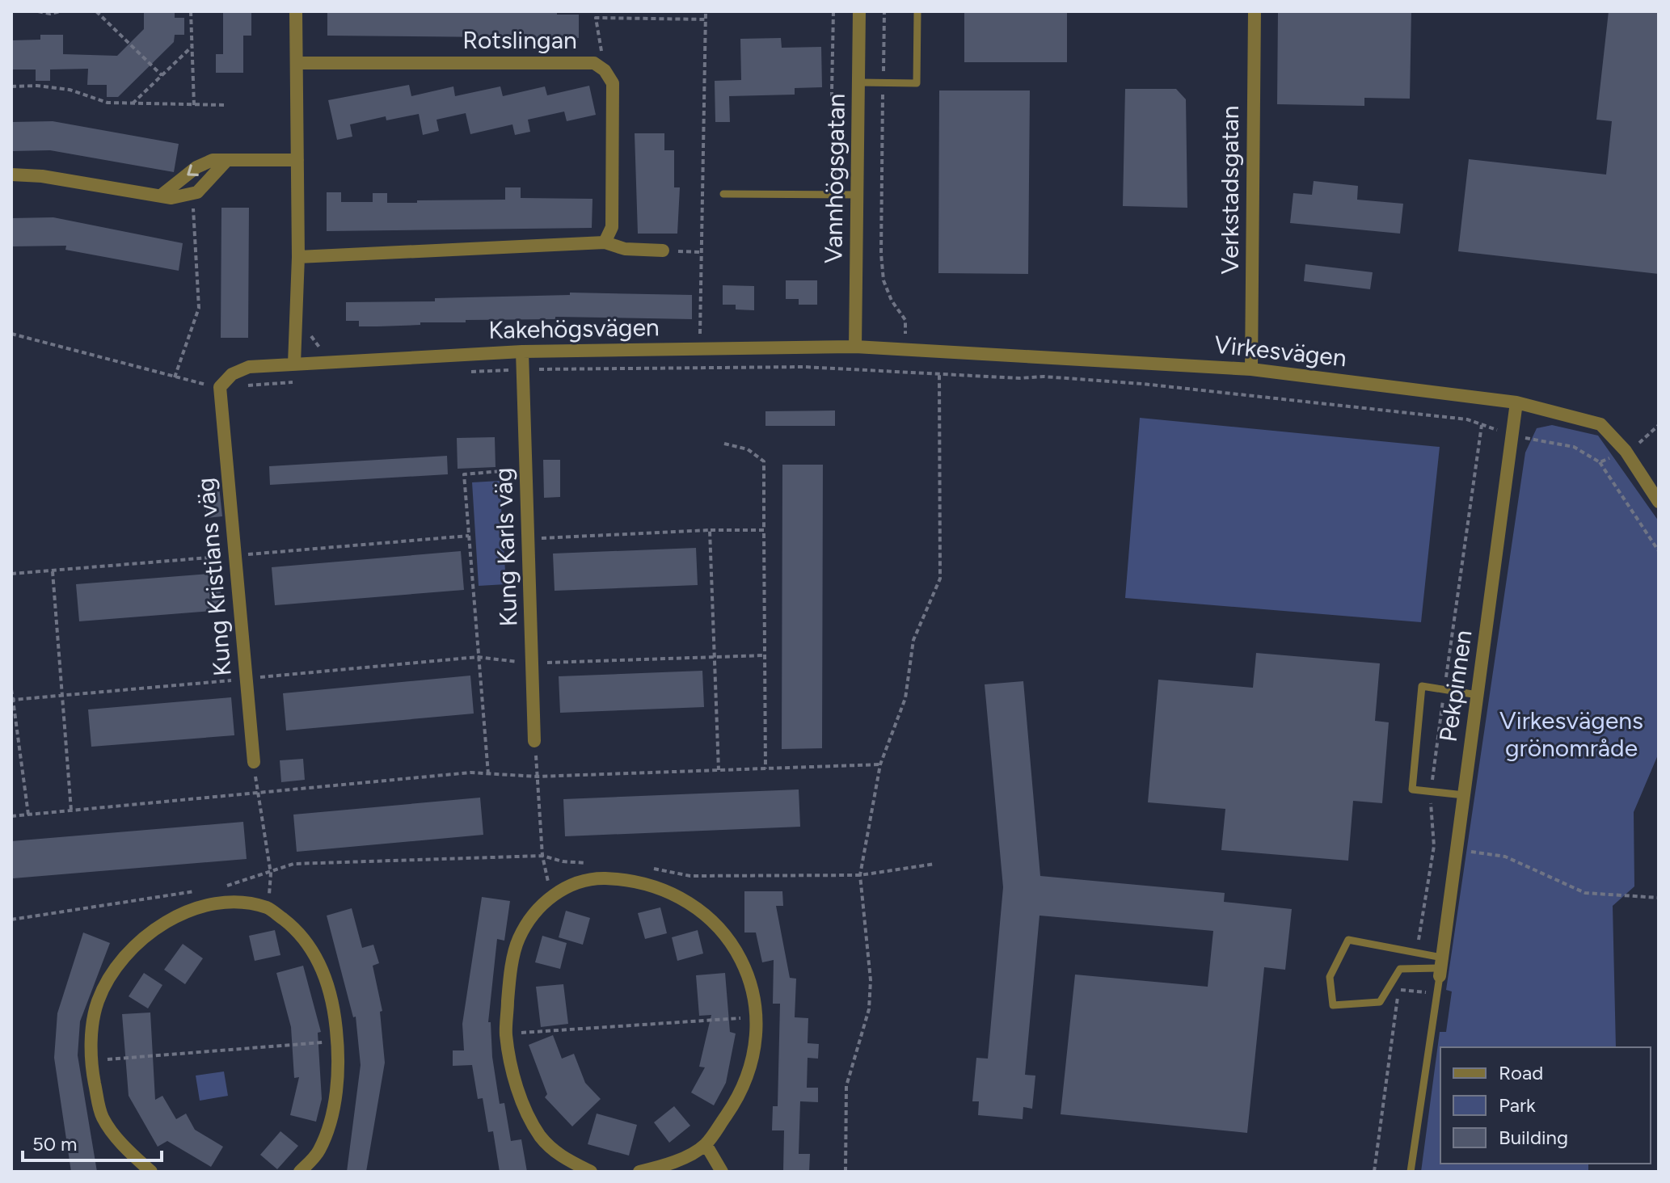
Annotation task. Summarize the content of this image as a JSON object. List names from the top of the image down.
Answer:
{
  "streets": {
    "street": [
      "Rotslingan",
      "Vannhögsgatan",
      "Verkstadsgatan",
      "Kakehögsvägen",
      "Virkesvägen",
      "Kung Karls väg",
      "Kung Kristians väg",
      "Pekpinnen"
    ]
  },
  "crossings": [
    ["Vannhögsgatan", "Kakehögsvägen"],
    ["Vannhögsgatan", "Virkesvägen"],
    ["Verkstadsgatan", "Virkesvägen"],
    ["Kakehögsvägen", "Virkesvägen"],
    ["Kakehögsvägen", "Kung Karls väg"],
    ["Kakehögsvägen", "Kung Kristians väg"],
    ["Virkesvägen", "Pekpinnen"]
  ],
  "parks": ["Virkesvägens grönområde"],
  "legend": ["Road", "Park", "Building"],
  "scale_bar": "50 m"
}
